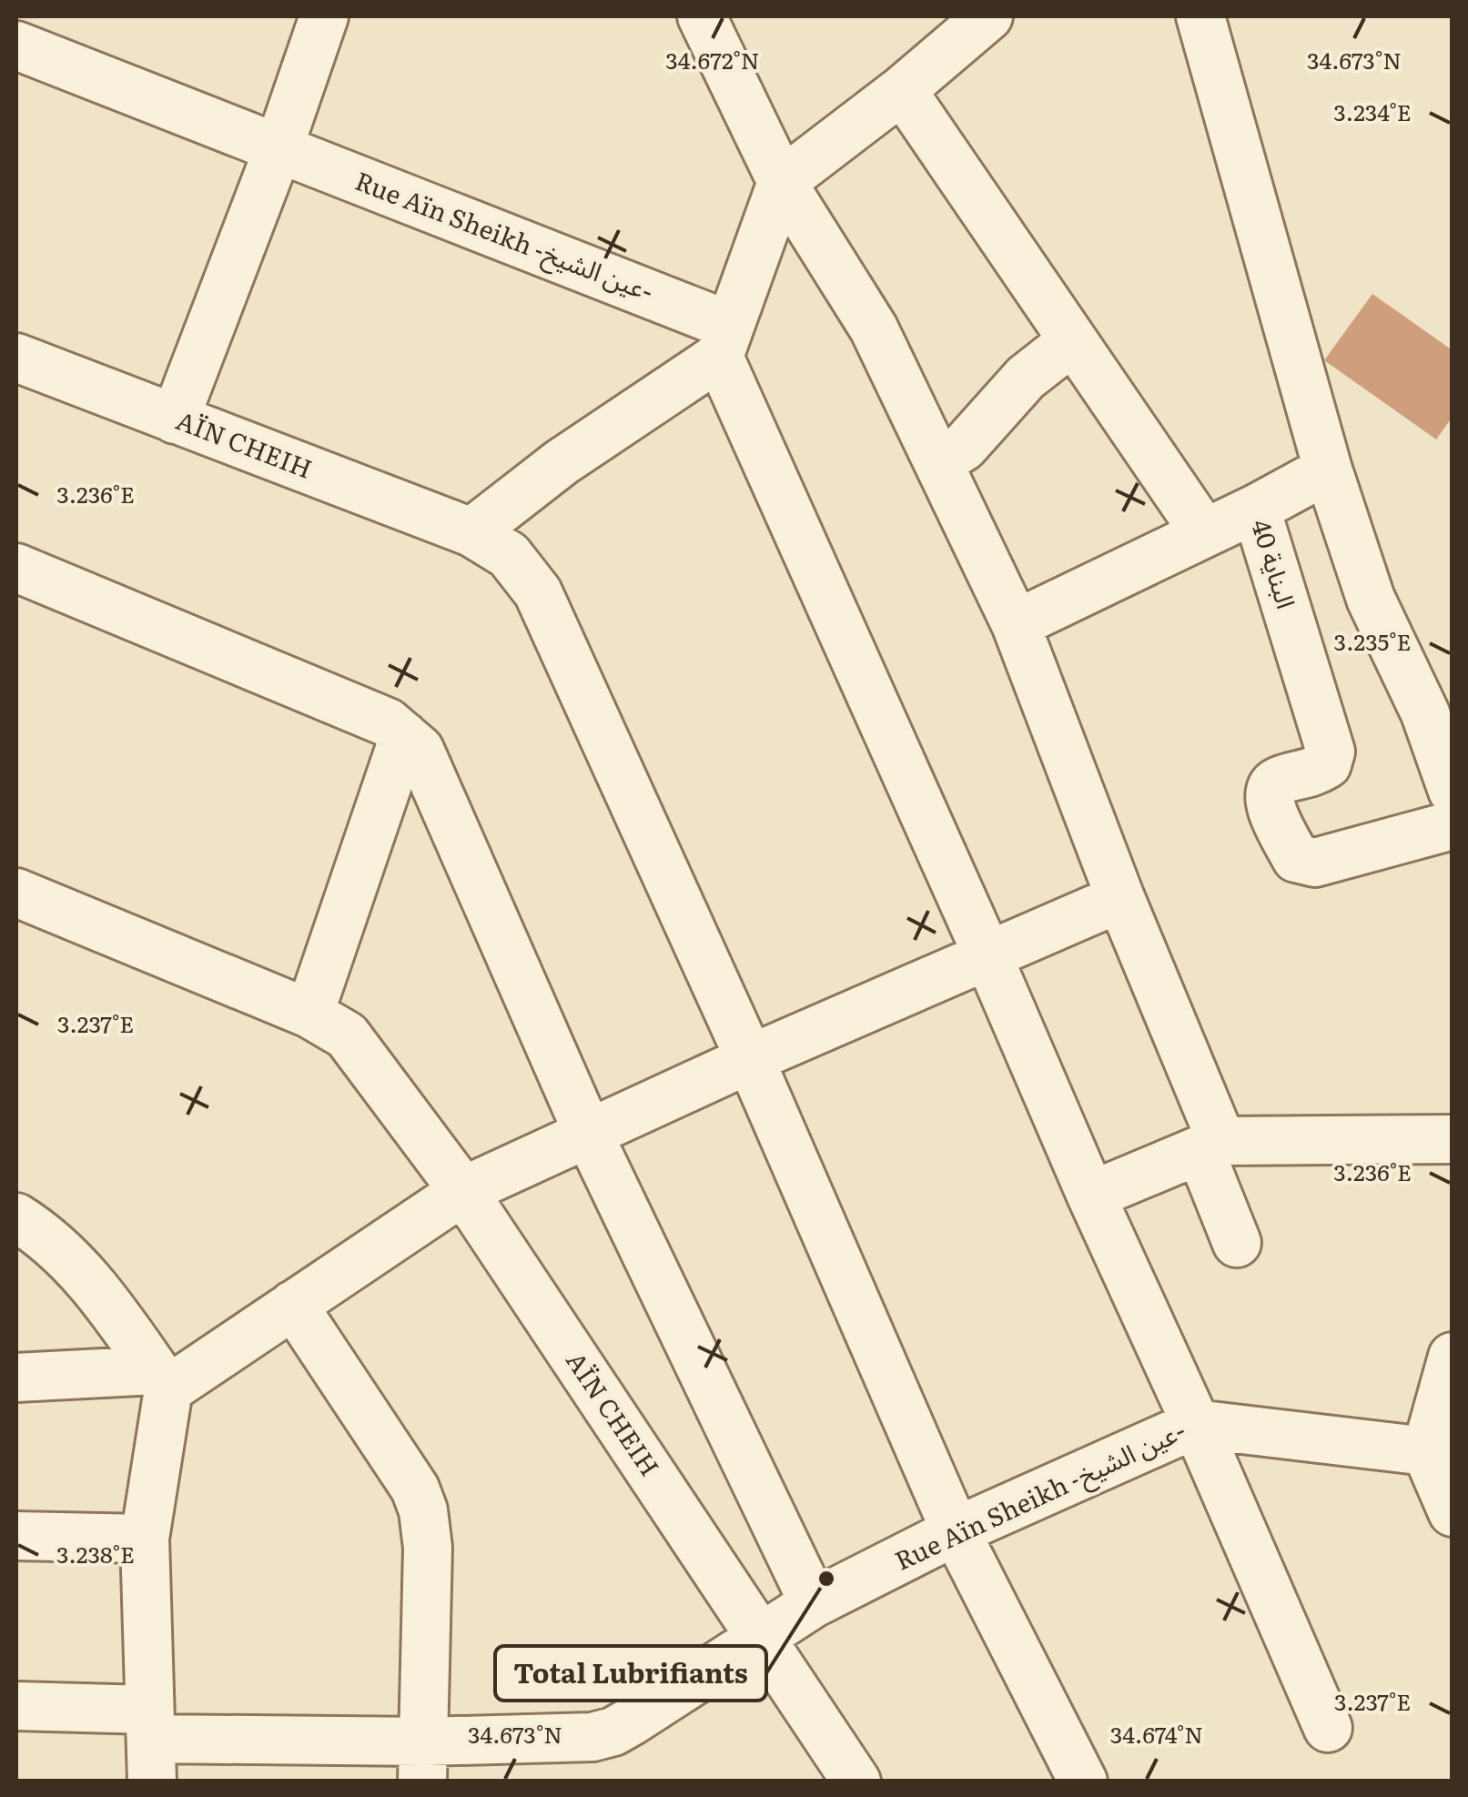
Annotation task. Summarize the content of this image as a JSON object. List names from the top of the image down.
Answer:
{
  "streets": {
    "street": ["Rue Aïn Sheikh -عين الشيخ-", "AÏN CHEIH", "البناية 40"]
  },
  "crossings": [
    ["Rue Aïn Sheikh -عين الشيخ-", "AÏN CHEIH"]
  ],
  "places": ["Total Lubrifiants"],
  "coordinates": [
    "34.673°N",
    "34.672°N",
    "3.234°E",
    "3.236°E",
    "3.235°E",
    "3.237°E",
    "3.238°E",
    "34.674°N"
  ]
}
